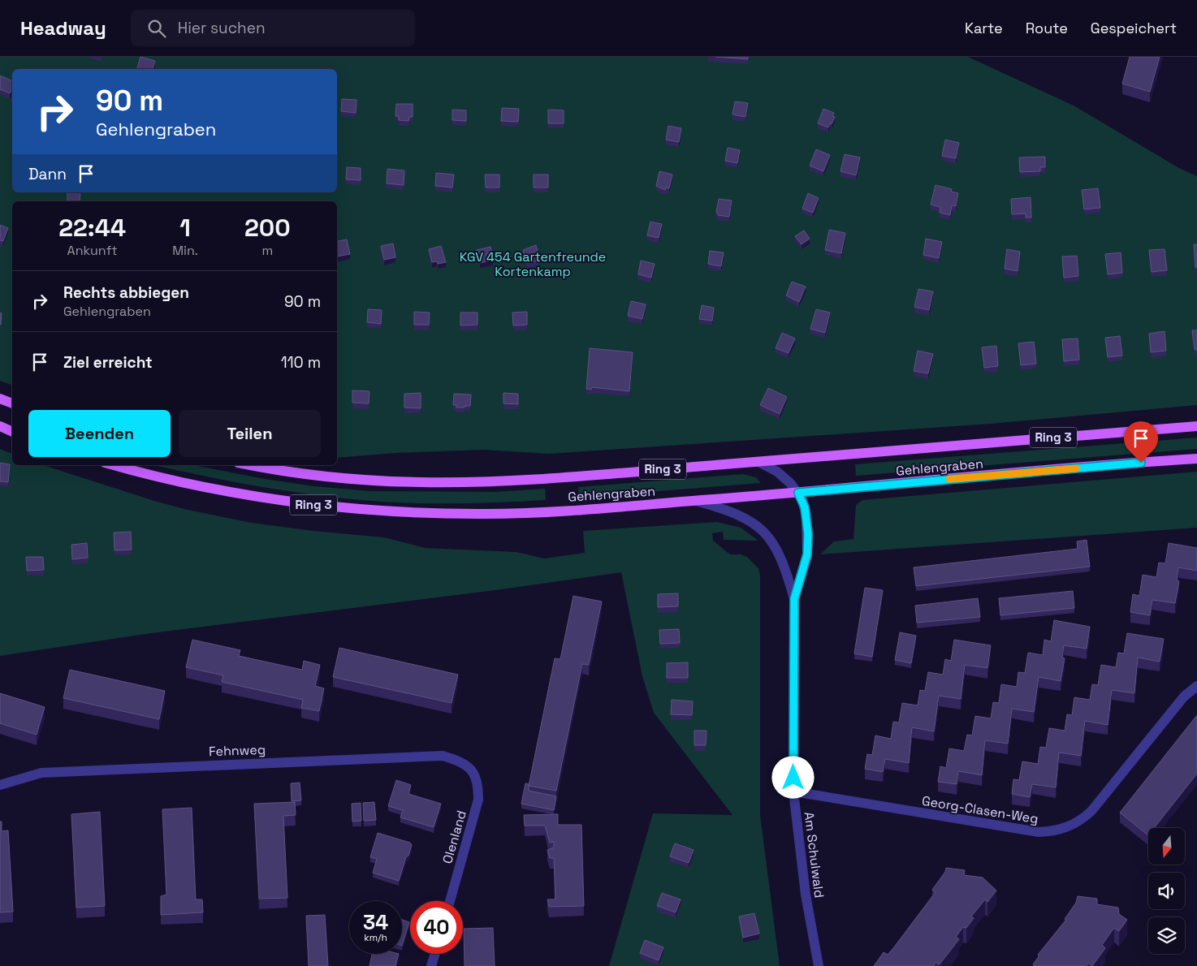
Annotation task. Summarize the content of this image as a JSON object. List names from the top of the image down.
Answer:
{
  "streets": {
    "main road": ["Ring 3", "Gehlengraben"],
    "street": [
      "Fehnweg",
      "Georg-Clasen-Weg",
      "Olenland",
      "Am Schulwald"
    ]
  },
  "crossings": [
    ["Gehlengraben", "Am Schulwald"],
    ["Fehnweg", "Olenland"],
    ["Georg-Clasen-Weg", "Am Schulwald"]
  ],
  "parks": ["KGV 454 Gartenfreunde Kortenkamp"],
  "north": "bottom",
  "page": {
    "header": "Headway",
    "search": "Hier suchen",
    "nav": ["Karte", "Route", "Gespeichert"],
    "turn": ["90 m", "Gehlengraben"],
    "then": "Dann",
    "eta": [
      "22:44",
      "Ankunft",
      "1",
      "Min.",
      "200",
      "m"
    ],
    "list": [
      {
        "name": "Rechts abbiegen",
        "note": "Gehlengraben",
        "value": "90 m"
      },
      {
        "name": "Ziel erreicht",
        "value": "110 m"
      }
    ],
    "buttons": ["Beenden", "Teilen"],
    "speed": "34 km/h",
    "limit": "40"
  }
}
